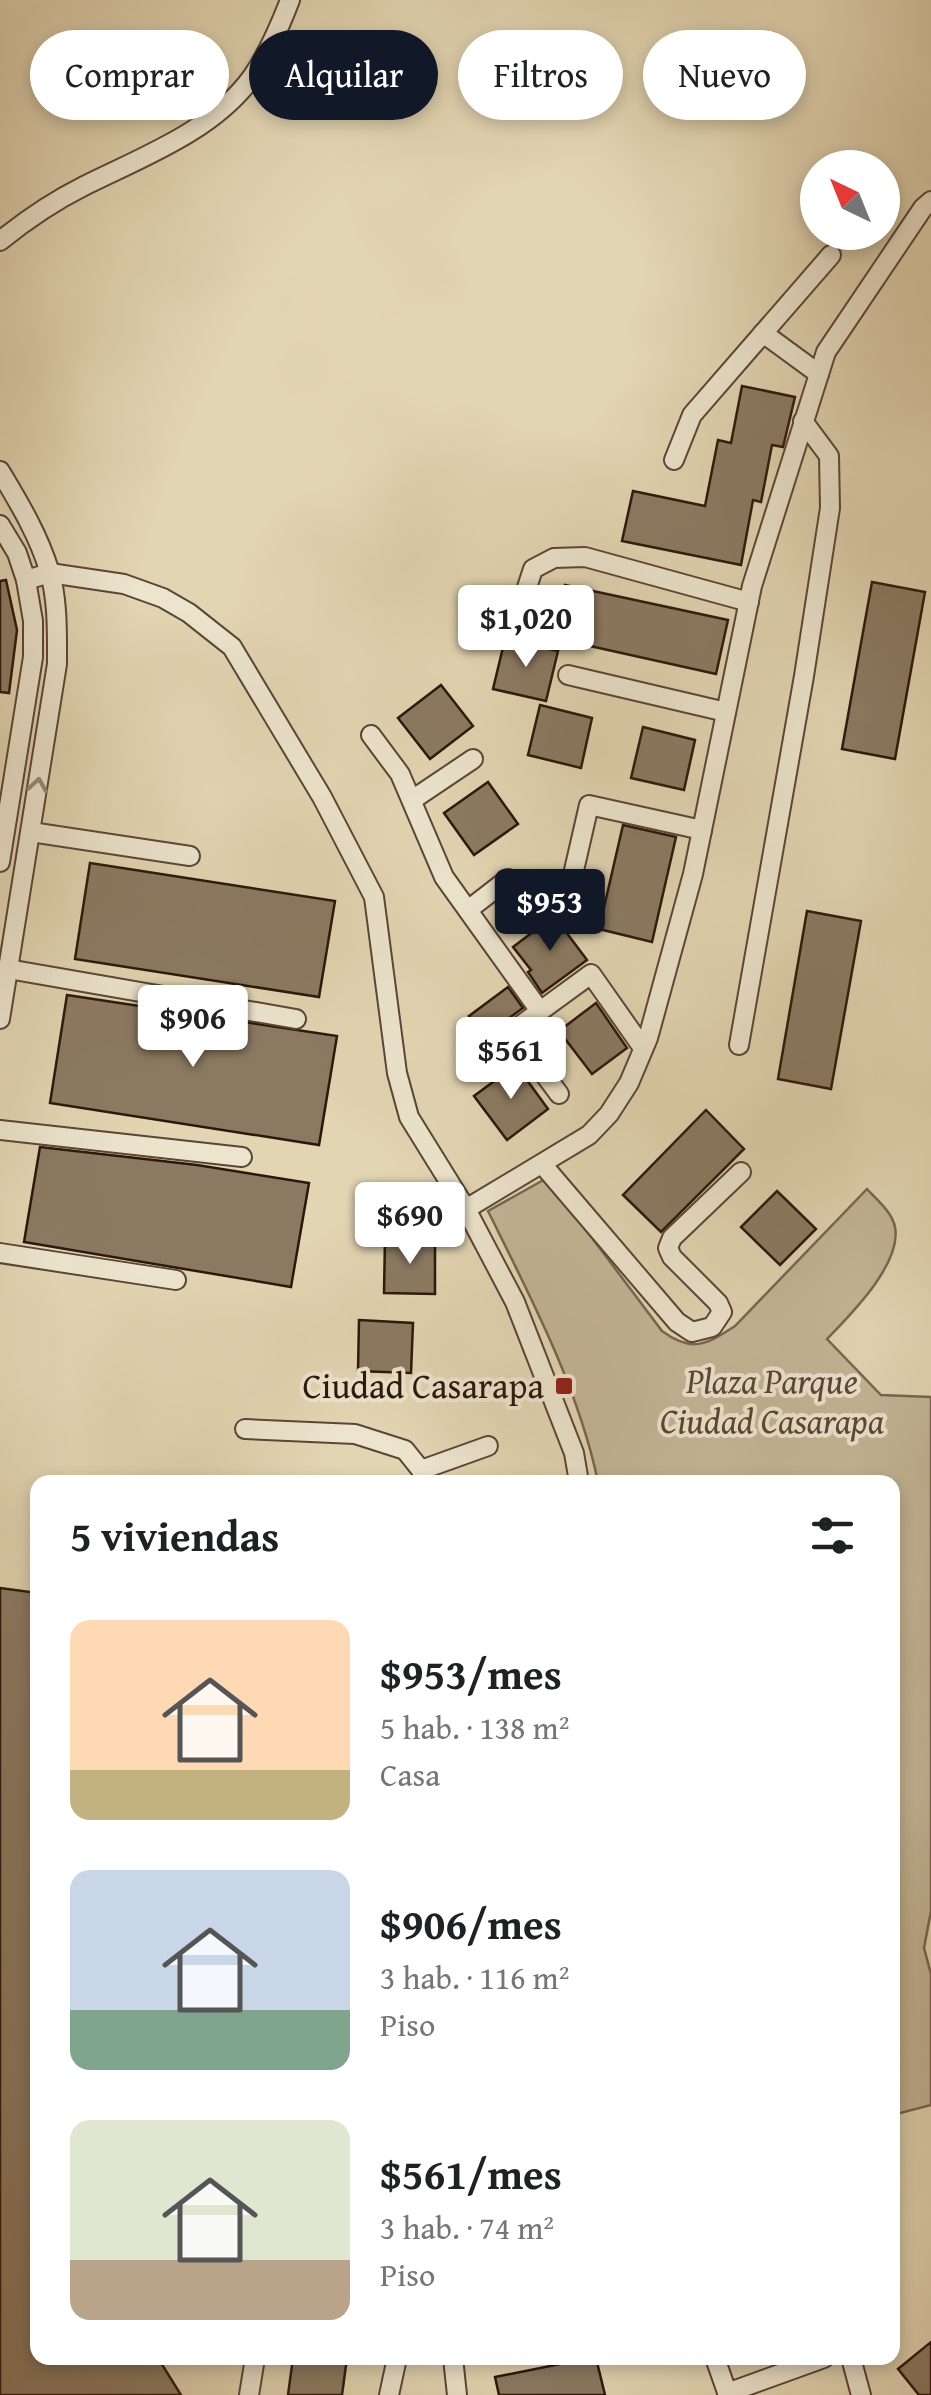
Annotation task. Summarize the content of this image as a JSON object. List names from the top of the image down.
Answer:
{
  "parks": ["Plaza Parque Ciudad Casarapa"],
  "places": {
    "transit": ["Ciudad Casarapa"]
  },
  "north": "top left",
  "page": {
    "chip": [
      "Comprar",
      "Alquilar",
      "Filtros",
      "Nuevo"
    ],
    "price": [
      "$1,020",
      "$953",
      "$906",
      "$561",
      "$690"
    ],
    "heading": "5 viviendas",
    "list": [
      {
        "name": "$953/mes",
        "note": "5 hab. · 138 m² · Casa"
      },
      {
        "name": "$906/mes",
        "note": "3 hab. · 116 m² · Piso"
      },
      {
        "name": "$561/mes",
        "note": "3 hab. · 74 m² · Piso"
      }
    ]
  }
}
